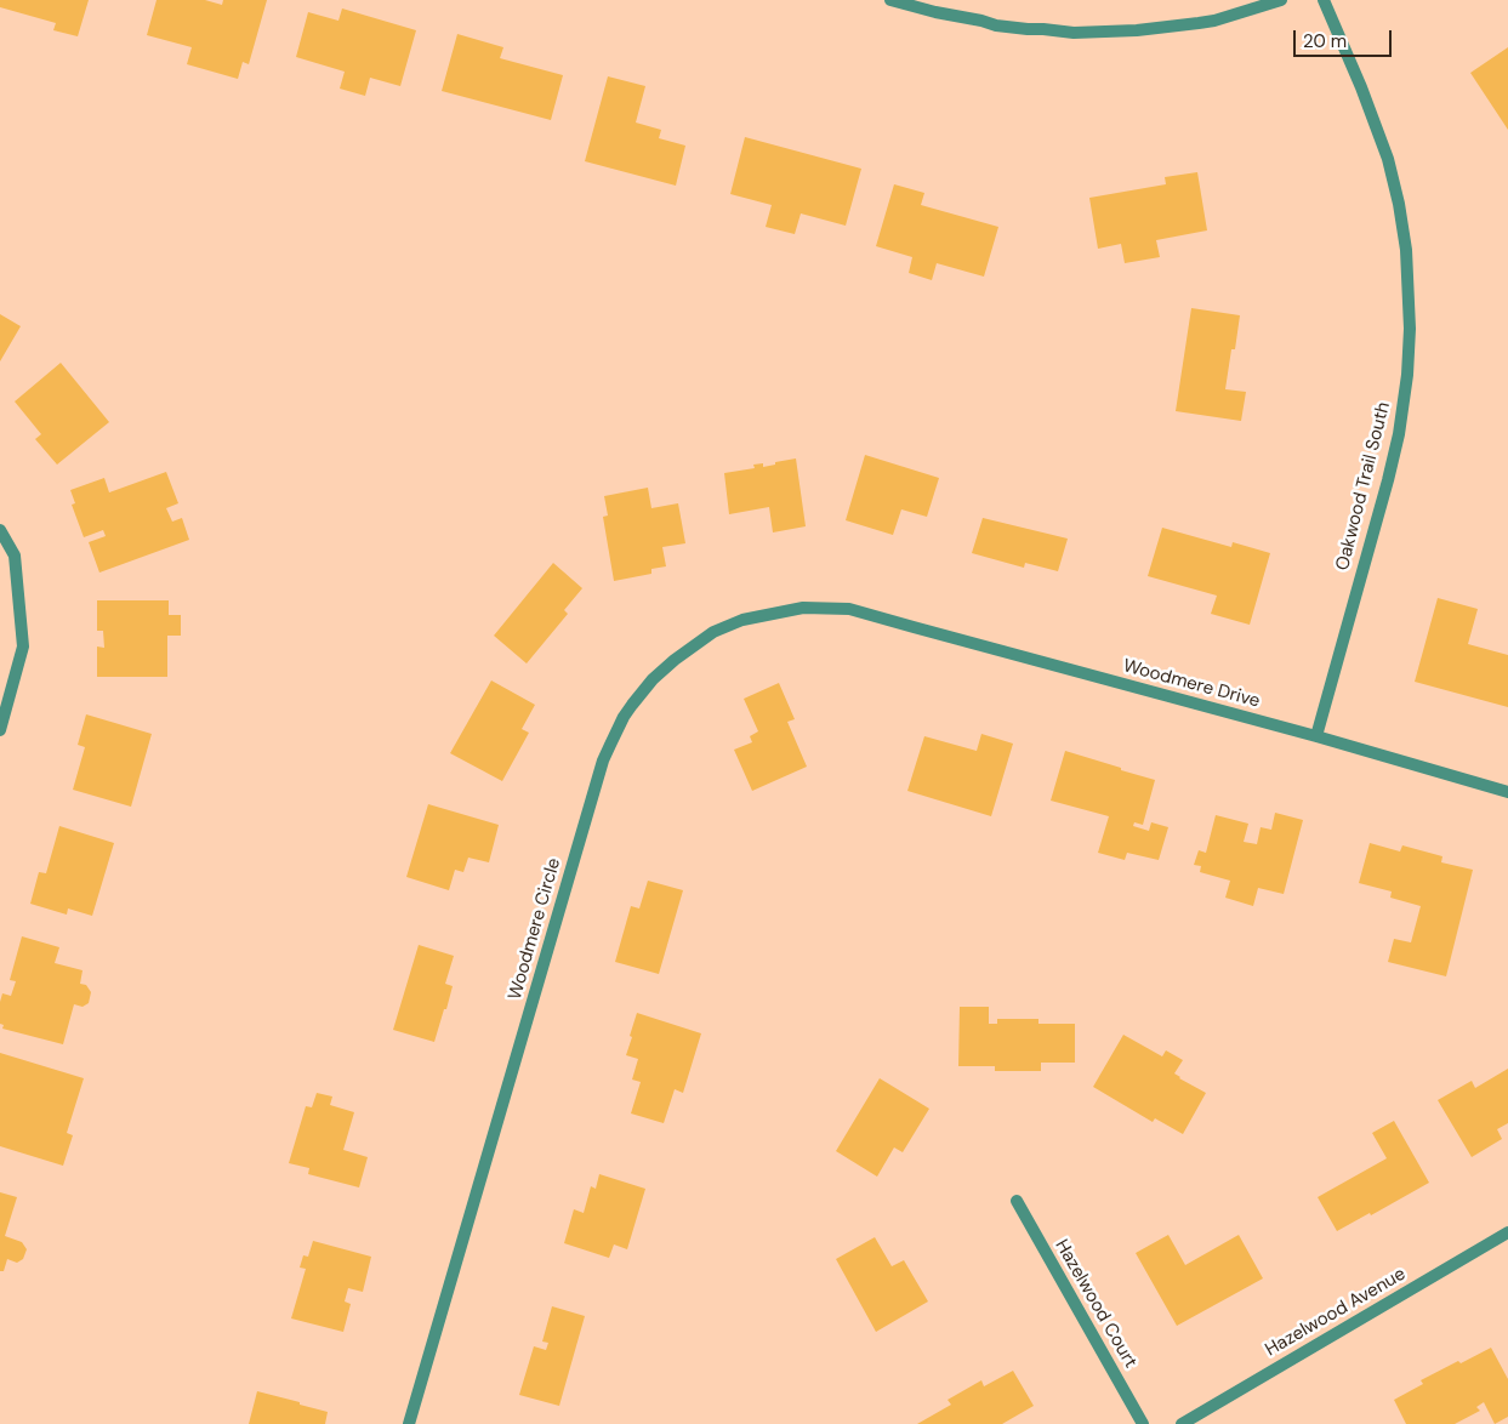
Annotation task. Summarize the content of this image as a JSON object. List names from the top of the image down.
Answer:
{
  "streets": {
    "street": [
      "Oakwood Trail South",
      "Woodmere Drive",
      "Woodmere Circle",
      "Hazelwood Court",
      "Hazelwood Avenue"
    ]
  },
  "crossings": [
    ["Oakwood Trail South", "Woodmere Drive"],
    ["Woodmere Drive", "Woodmere Circle"]
  ],
  "scale_bar": "20 m"
}
